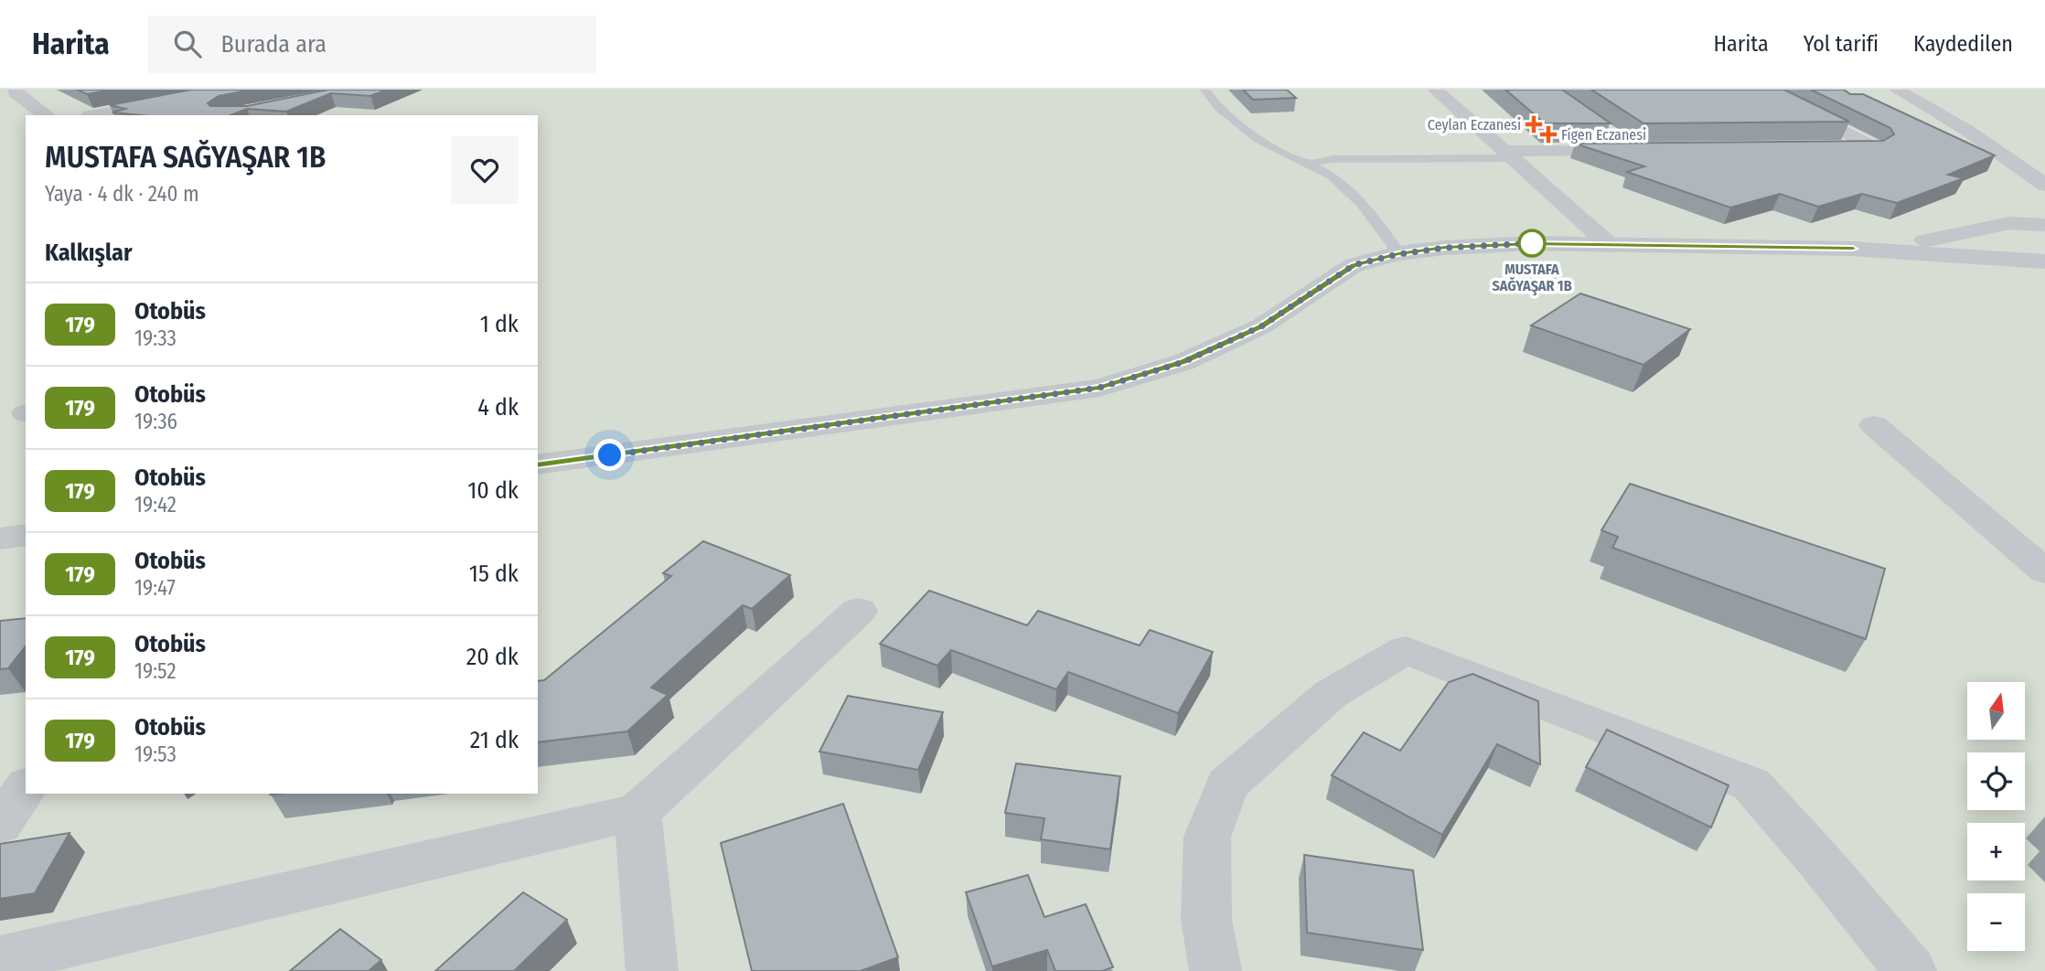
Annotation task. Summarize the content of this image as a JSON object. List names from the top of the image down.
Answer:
{
  "places": {
    "health": ["Ceylan Eczanesi", "Figen Eczanesi"],
    "other": ["MUSTAFA SAĞYAŞAR 1B"]
  },
  "lines": ["bus line 179"],
  "north": "top",
  "page": {
    "header": "Harita",
    "search": "Burada ara",
    "nav": ["Harita", "Yol tarifi", "Kaydedilen"],
    "heading": [
      ["MUSTAFA SAĞYAŞAR 1B", "Yaya · 4 dk · 240 m"],
      "Kalkışlar"
    ],
    "list": [
      {
        "mark": "179",
        "name": "Otobüs",
        "note": "19:33",
        "value": "1 dk"
      },
      {
        "mark": "179",
        "name": "Otobüs",
        "note": "19:36",
        "value": "4 dk"
      },
      {
        "mark": "179",
        "name": "Otobüs",
        "note": "19:42",
        "value": "10 dk"
      },
      {
        "mark": "179",
        "name": "Otobüs",
        "note": "19:47",
        "value": "15 dk"
      },
      {
        "mark": "179",
        "name": "Otobüs",
        "note": "19:52",
        "value": "20 dk"
      },
      {
        "mark": "179",
        "name": "Otobüs",
        "note": "19:53",
        "value": "21 dk"
      }
    ],
    "map_buttons": ["+", "−"]
  }
}
